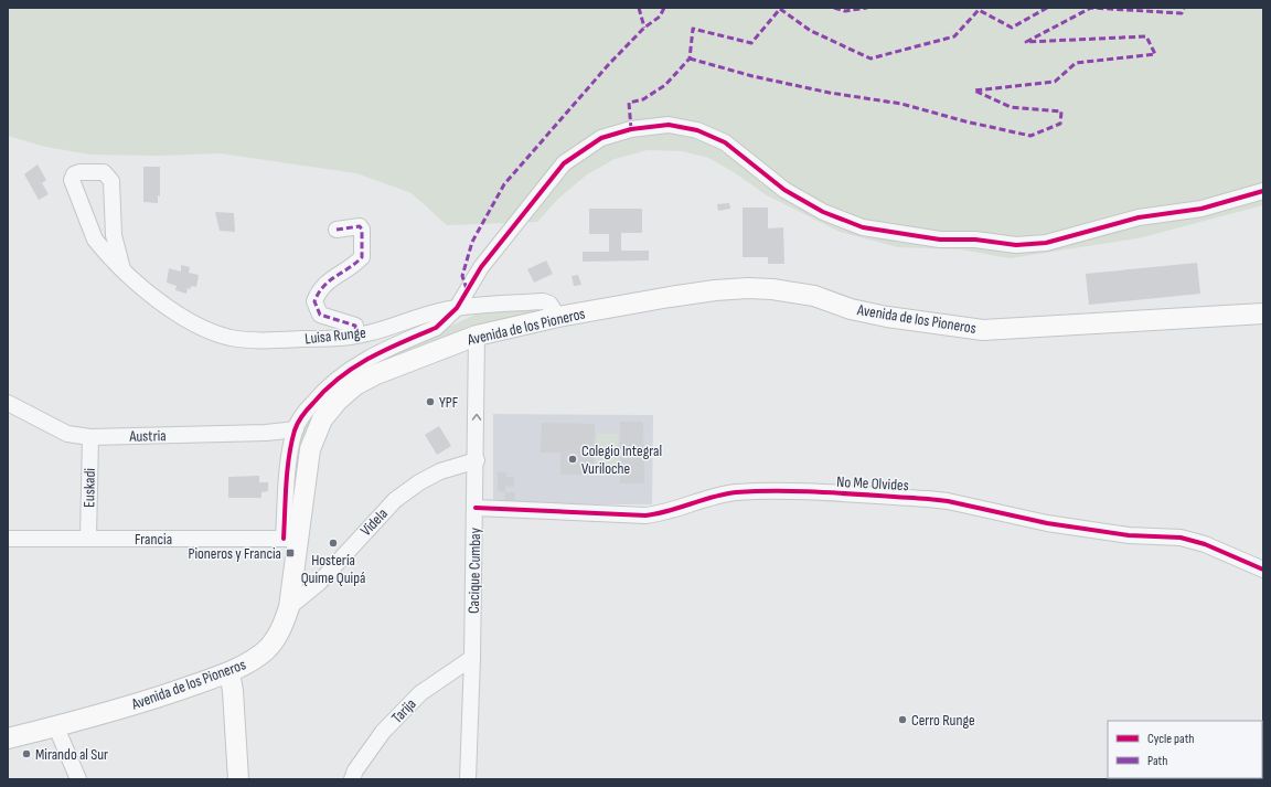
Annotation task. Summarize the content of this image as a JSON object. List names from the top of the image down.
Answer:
{
  "streets": {
    "main road": ["Avenida de los Pioneros"],
    "street": [
      "Luisa Runge",
      "Austria",
      "No Me Olvides",
      "Euskadi",
      "Videla",
      "Francia",
      "Cacique Cumbay",
      "Tarija"
    ]
  },
  "crossings": [
    ["Avenida de los Pioneros", "Luisa Runge"],
    ["Avenida de los Pioneros", "Videla"],
    ["Avenida de los Pioneros", "Francia"],
    ["Avenida de los Pioneros", "Cacique Cumbay"],
    ["Austria", "Euskadi"],
    ["No Me Olvides", "Cacique Cumbay"],
    ["Euskadi", "Francia"],
    ["Videla", "Cacique Cumbay"],
    ["Cacique Cumbay", "Tarija"]
  ],
  "places": {
    "other": [
      "YPF",
      "Colegio Integral Vuriloche",
      "Hostería Quime Quipá",
      "Cerro Runge",
      "Mirando al Sur"
    ],
    "transit": ["Pioneros y Francia"]
  },
  "legend": ["Cycle path", "Path"]
}
